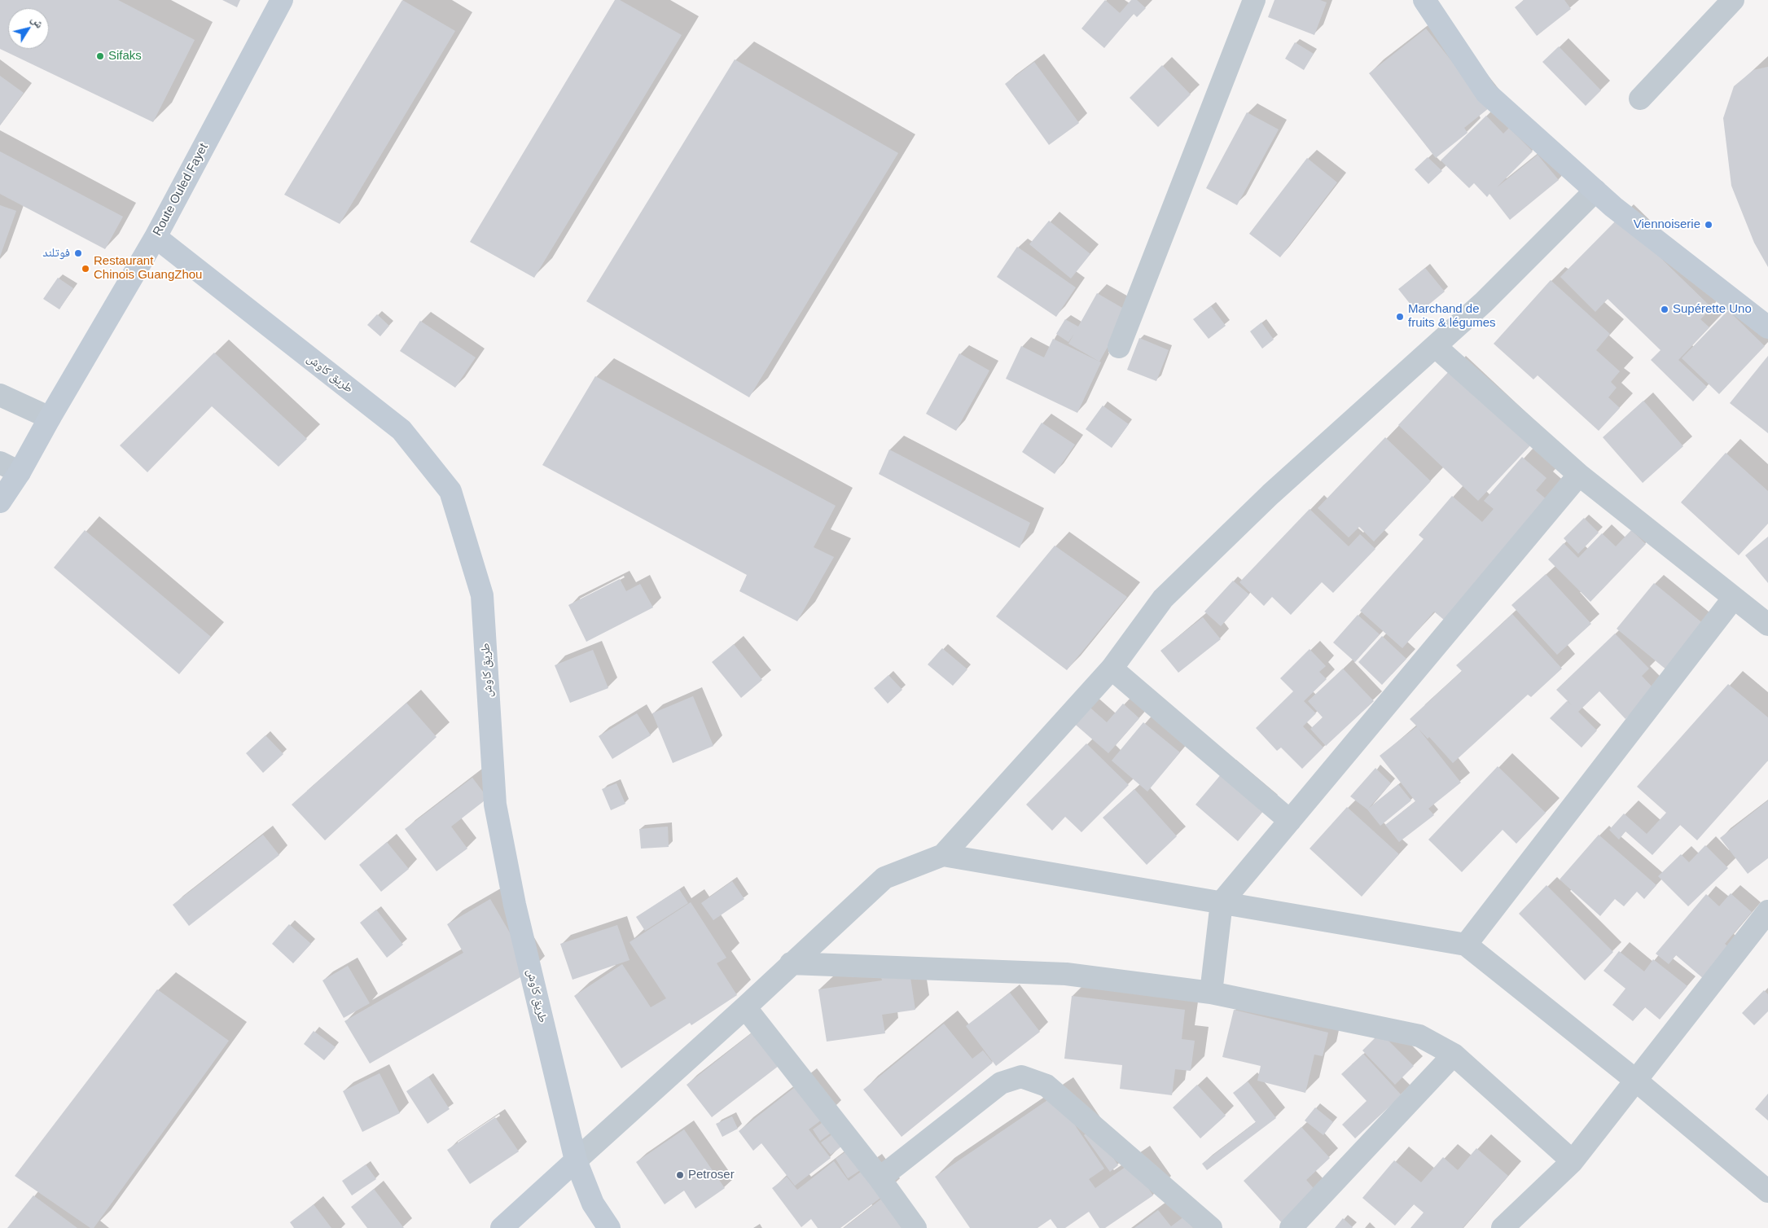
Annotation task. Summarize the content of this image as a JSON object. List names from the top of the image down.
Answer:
{
  "streets": {
    "street": ["Route Ouled Fayet", "طريق كاوش"]
  },
  "crossings": [
    ["Route Ouled Fayet", "طريق كاوش"]
  ],
  "places": [
    "Sifaks",
    "Viennoiserie",
    "فوتلند",
    "Restaurant Chinois GuangZhou",
    "Supérette Uno",
    "Marchand de fruits & légumes",
    "Petroser"
  ],
  "north": "top right"
}
